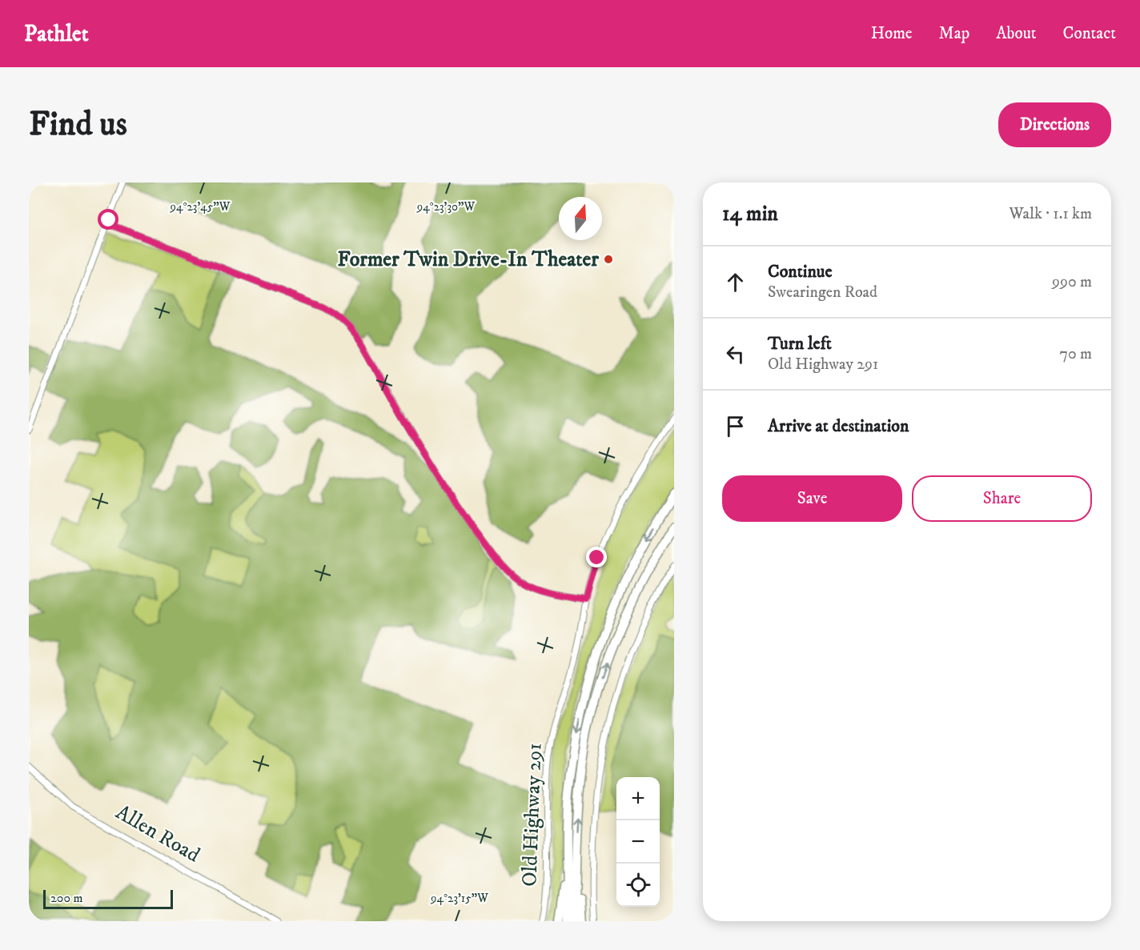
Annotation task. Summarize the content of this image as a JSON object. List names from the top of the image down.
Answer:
{
  "streets": {
    "street": ["Old Highway 291", "Allen Road"]
  },
  "places": ["Former Twin Drive-In Theater"],
  "scale_bar": "200 m",
  "north": "top",
  "page": {
    "header": "Pathlet",
    "nav": [
      "Home",
      "Map",
      "About",
      "Contact"
    ],
    "buttons": [
      "Directions",
      ["Save", "Share"]
    ],
    "title": "Find us",
    "heading": ["14 min", "Walk · 1.1 km"],
    "list": [
      ["Continue", "Swearingen Road", "990 m"],
      ["Turn left", "Old Highway 291", "70 m"],
      "Arrive at destination"
    ],
    "map_buttons": ["+", "−"],
    "scale": "200 m"
  },
  "coordinates": ["94°23'45\"W", "94°23'30\"W", "94°23'15\"W"]
}
